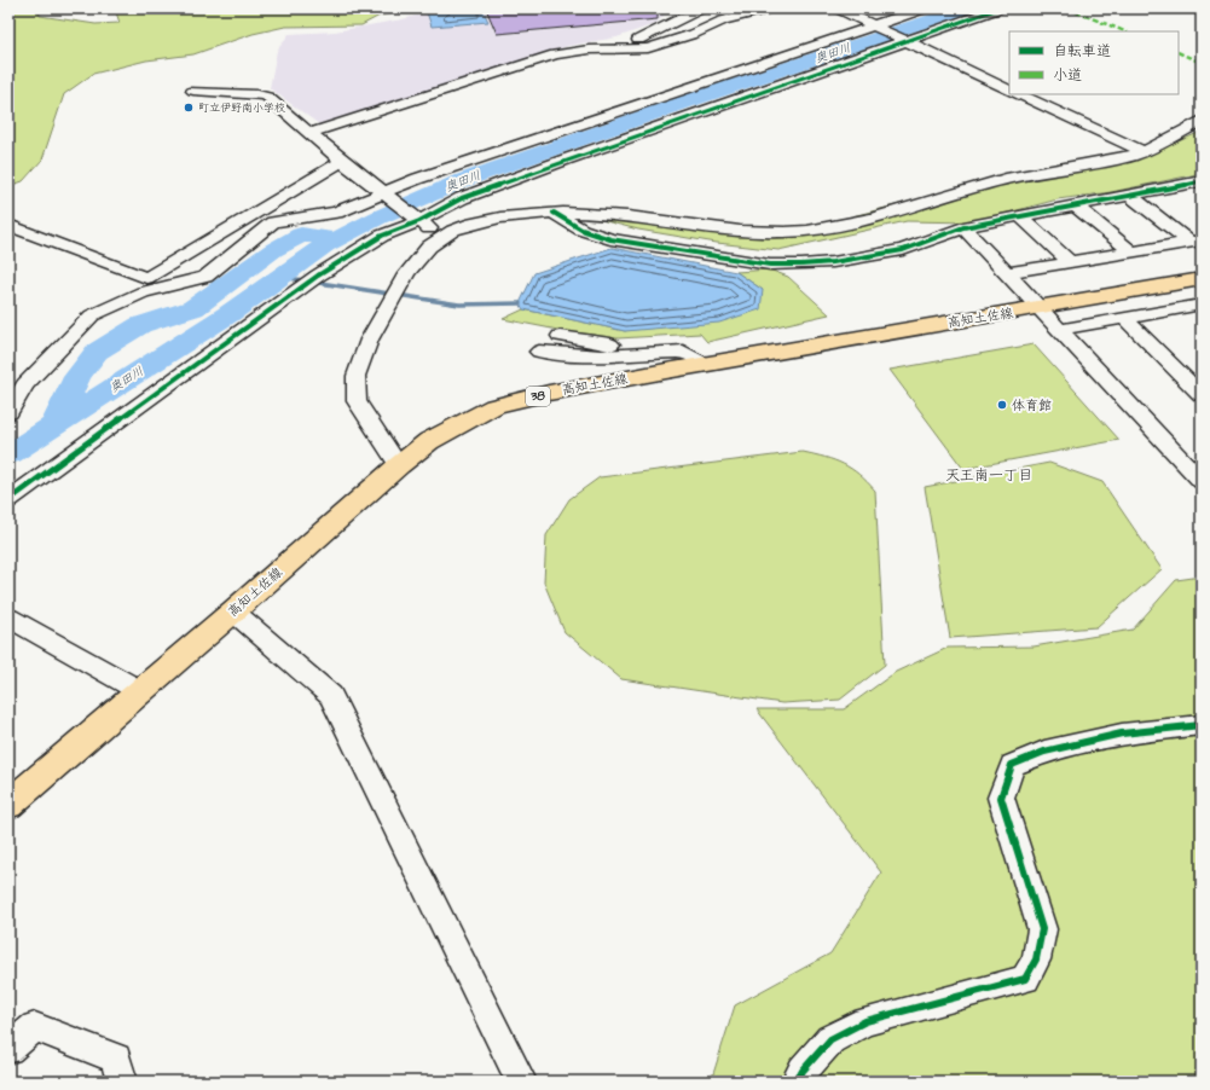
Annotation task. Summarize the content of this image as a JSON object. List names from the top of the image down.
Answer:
{
  "streets": {
    "main road": ["高知土佐線", "38"]
  },
  "districts": ["天王南一丁目"],
  "water": ["奥田川"],
  "places": ["町立伊野南小学校", "体育館"],
  "legend": ["自転車道", "小道"]
}
